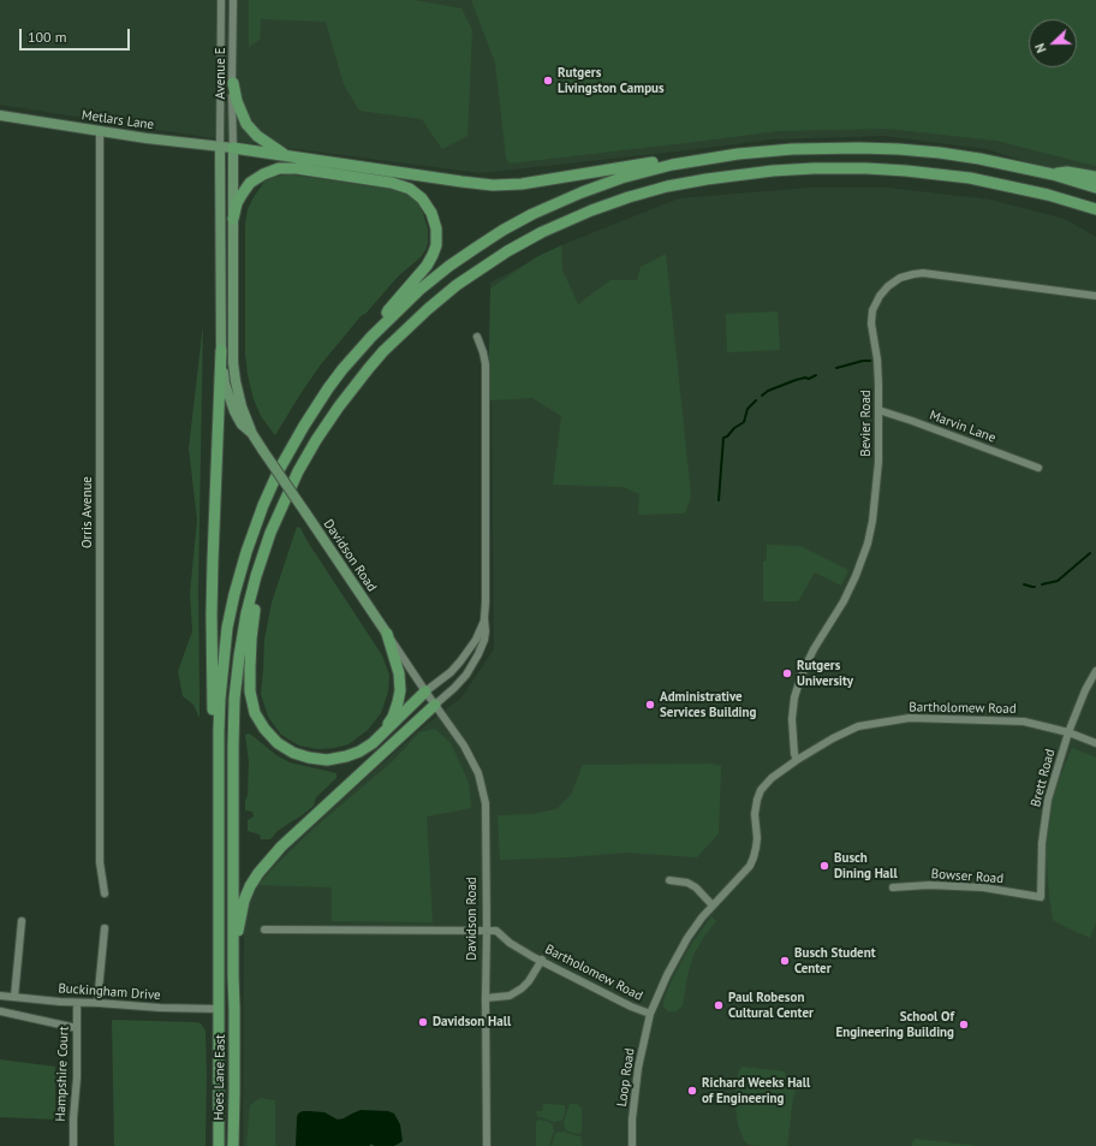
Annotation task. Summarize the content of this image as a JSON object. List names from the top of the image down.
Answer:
{
  "streets": {
    "highway": ["Hoes Lane East"],
    "main road": ["Metlars Lane", "Davidson Road"],
    "street": [
      "Avenue E",
      "Bevier Road",
      "Marvin Lane",
      "Orris Avenue",
      "Bartholomew Road",
      "Brett Road",
      "Bowser Road",
      "Buckingham Drive",
      "Hampshire Court",
      "Loop Road"
    ]
  },
  "crossings": [
    ["Avenue E", "Metlars Lane"],
    ["Avenue E", "Davidson Road"],
    ["Metlars Lane", "Orris Avenue"],
    ["Metlars Lane", "Davidson Road"],
    ["Bevier Road", "Marvin Lane"],
    ["Bevier Road", "Bartholomew Road"],
    ["Davidson Road", "Bartholomew Road"],
    ["Bartholomew Road", "Brett Road"],
    ["Bartholomew Road", "Loop Road"],
    ["Brett Road", "Bowser Road"],
    ["Buckingham Drive", "Hampshire Court"],
    ["Buckingham Drive", "Hoes Lane East"]
  ],
  "places": [
    "Rutgers Livingston Campus",
    "Rutgers University",
    "Administrative Services Building",
    "Busch Dining Hall",
    "Busch Student Center",
    "Paul Robeson Cultural Center",
    "Davidson Hall",
    "School Of Engineering Building",
    "Richard Weeks Hall of Engineering"
  ],
  "scale_bar": "100 m",
  "north": "left"
}
